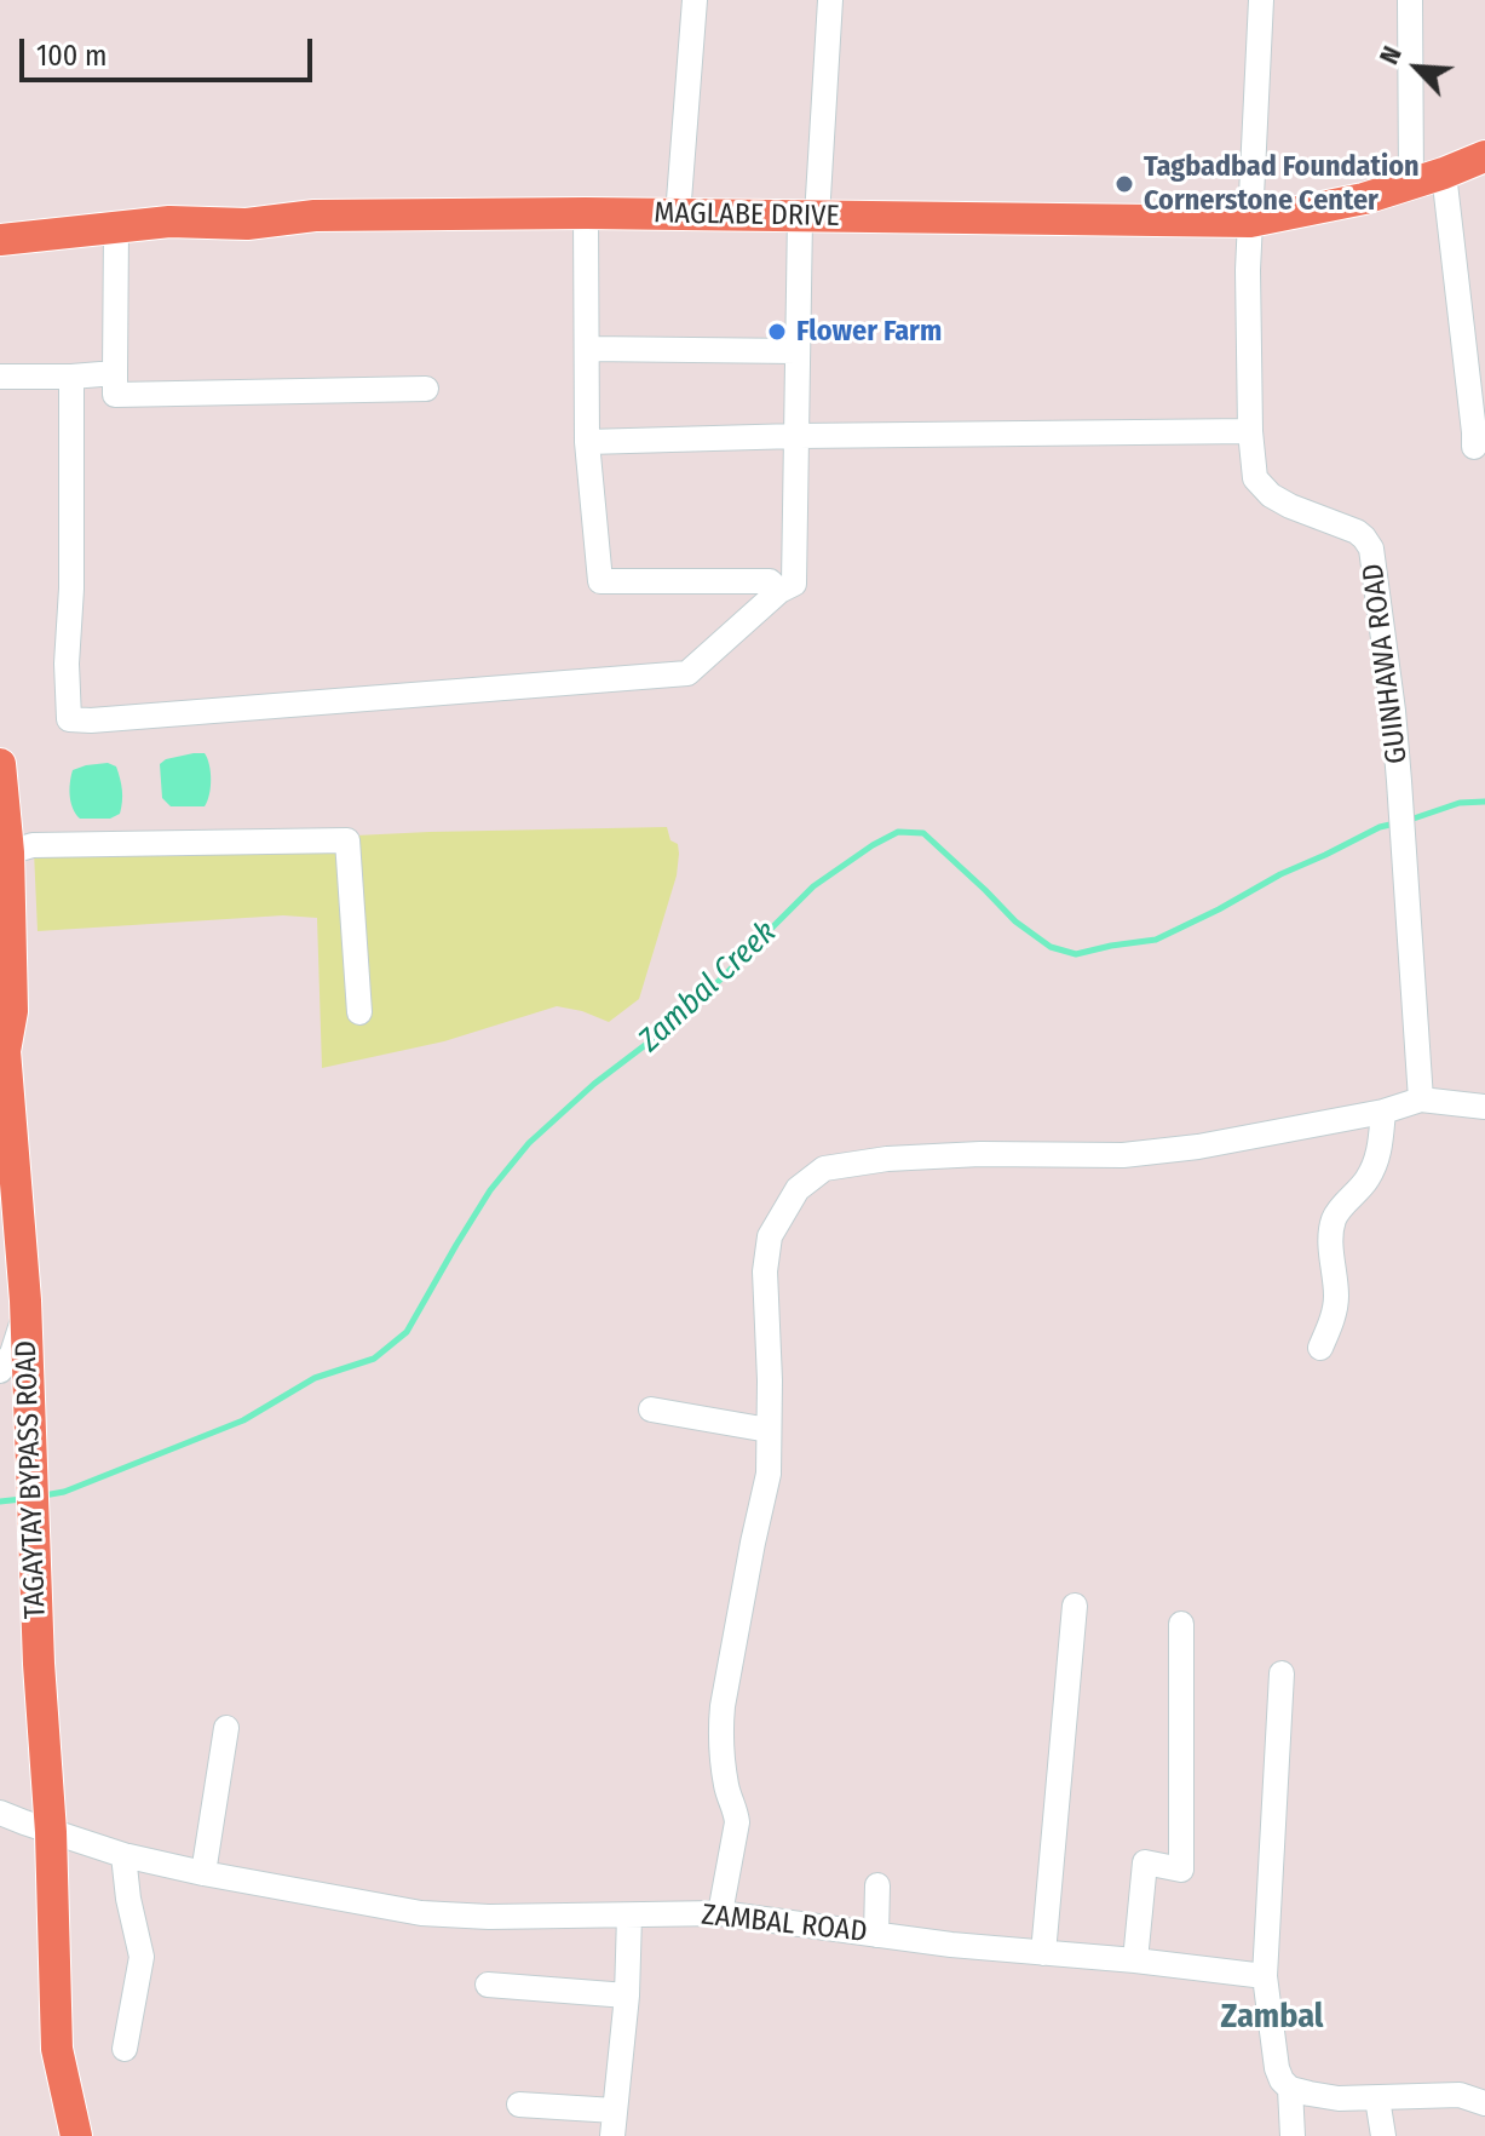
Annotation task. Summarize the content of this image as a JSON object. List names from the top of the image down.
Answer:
{
  "streets": {
    "main road": ["MAGLABE DRIVE", "TAGAYTAY BYPASS ROAD"],
    "street": ["GUINHAWA ROAD", "ZAMBAL ROAD"]
  },
  "crossings": [
    ["MAGLABE DRIVE", "GUINHAWA ROAD"],
    ["TAGAYTAY BYPASS ROAD", "ZAMBAL ROAD"]
  ],
  "districts": ["Zambal"],
  "water": ["Zambal Creek"],
  "places": ["Tagbadbad Foundation Cornerstone Center", "Flower Farm"],
  "scale_bar": "100 m",
  "north": "top left"
}
